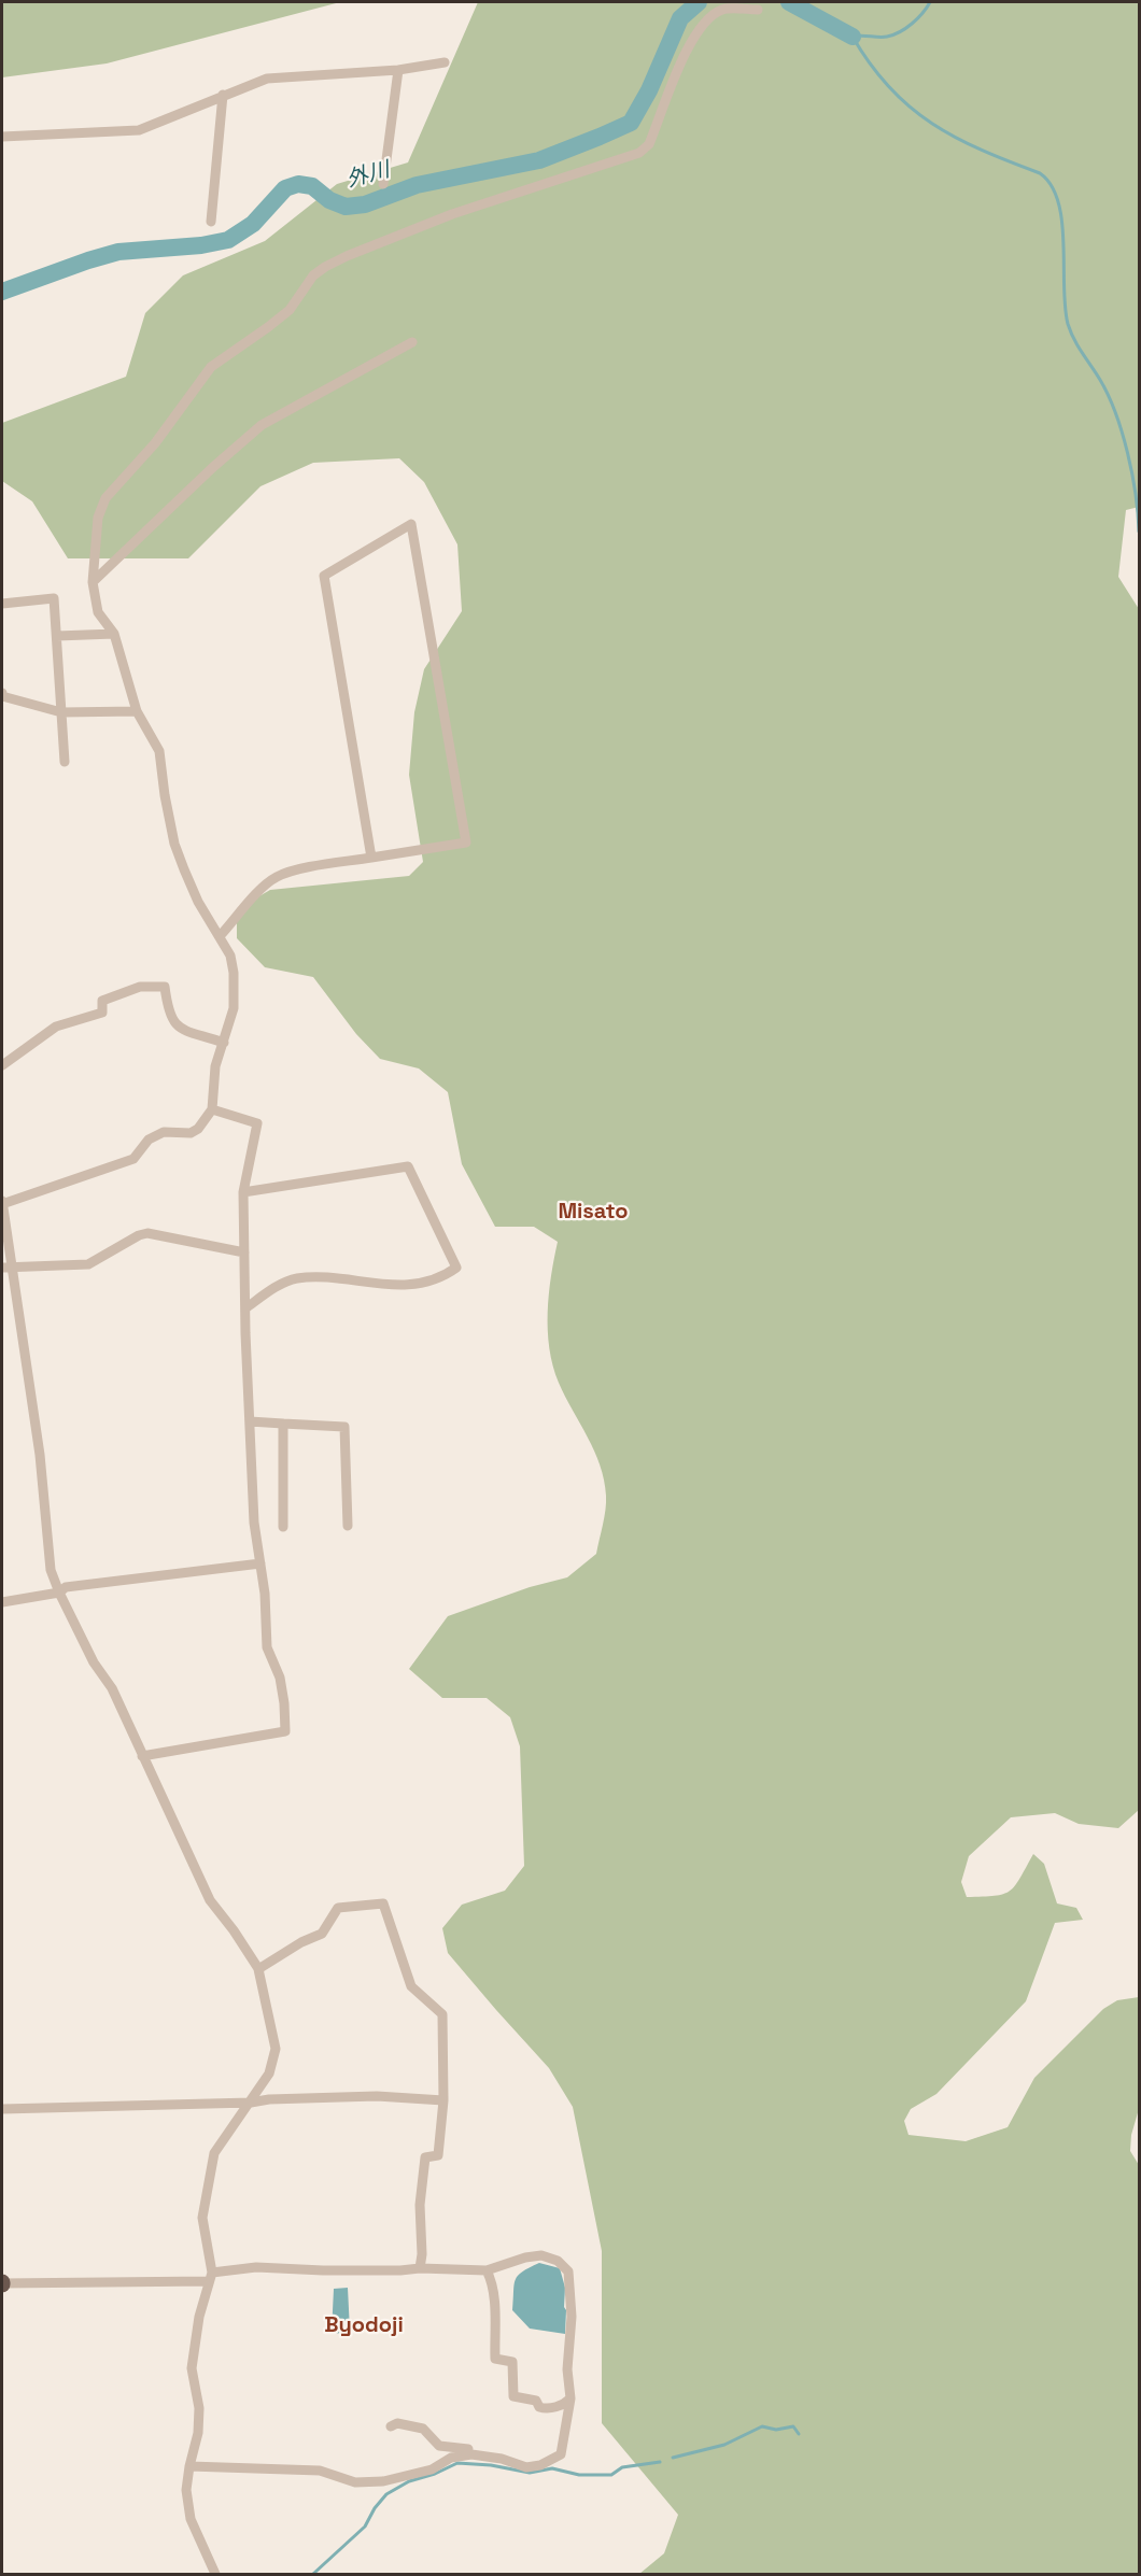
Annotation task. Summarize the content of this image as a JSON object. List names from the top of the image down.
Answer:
{
  "districts": ["Misato", "Byodoji"],
  "water": ["外川"]
}
